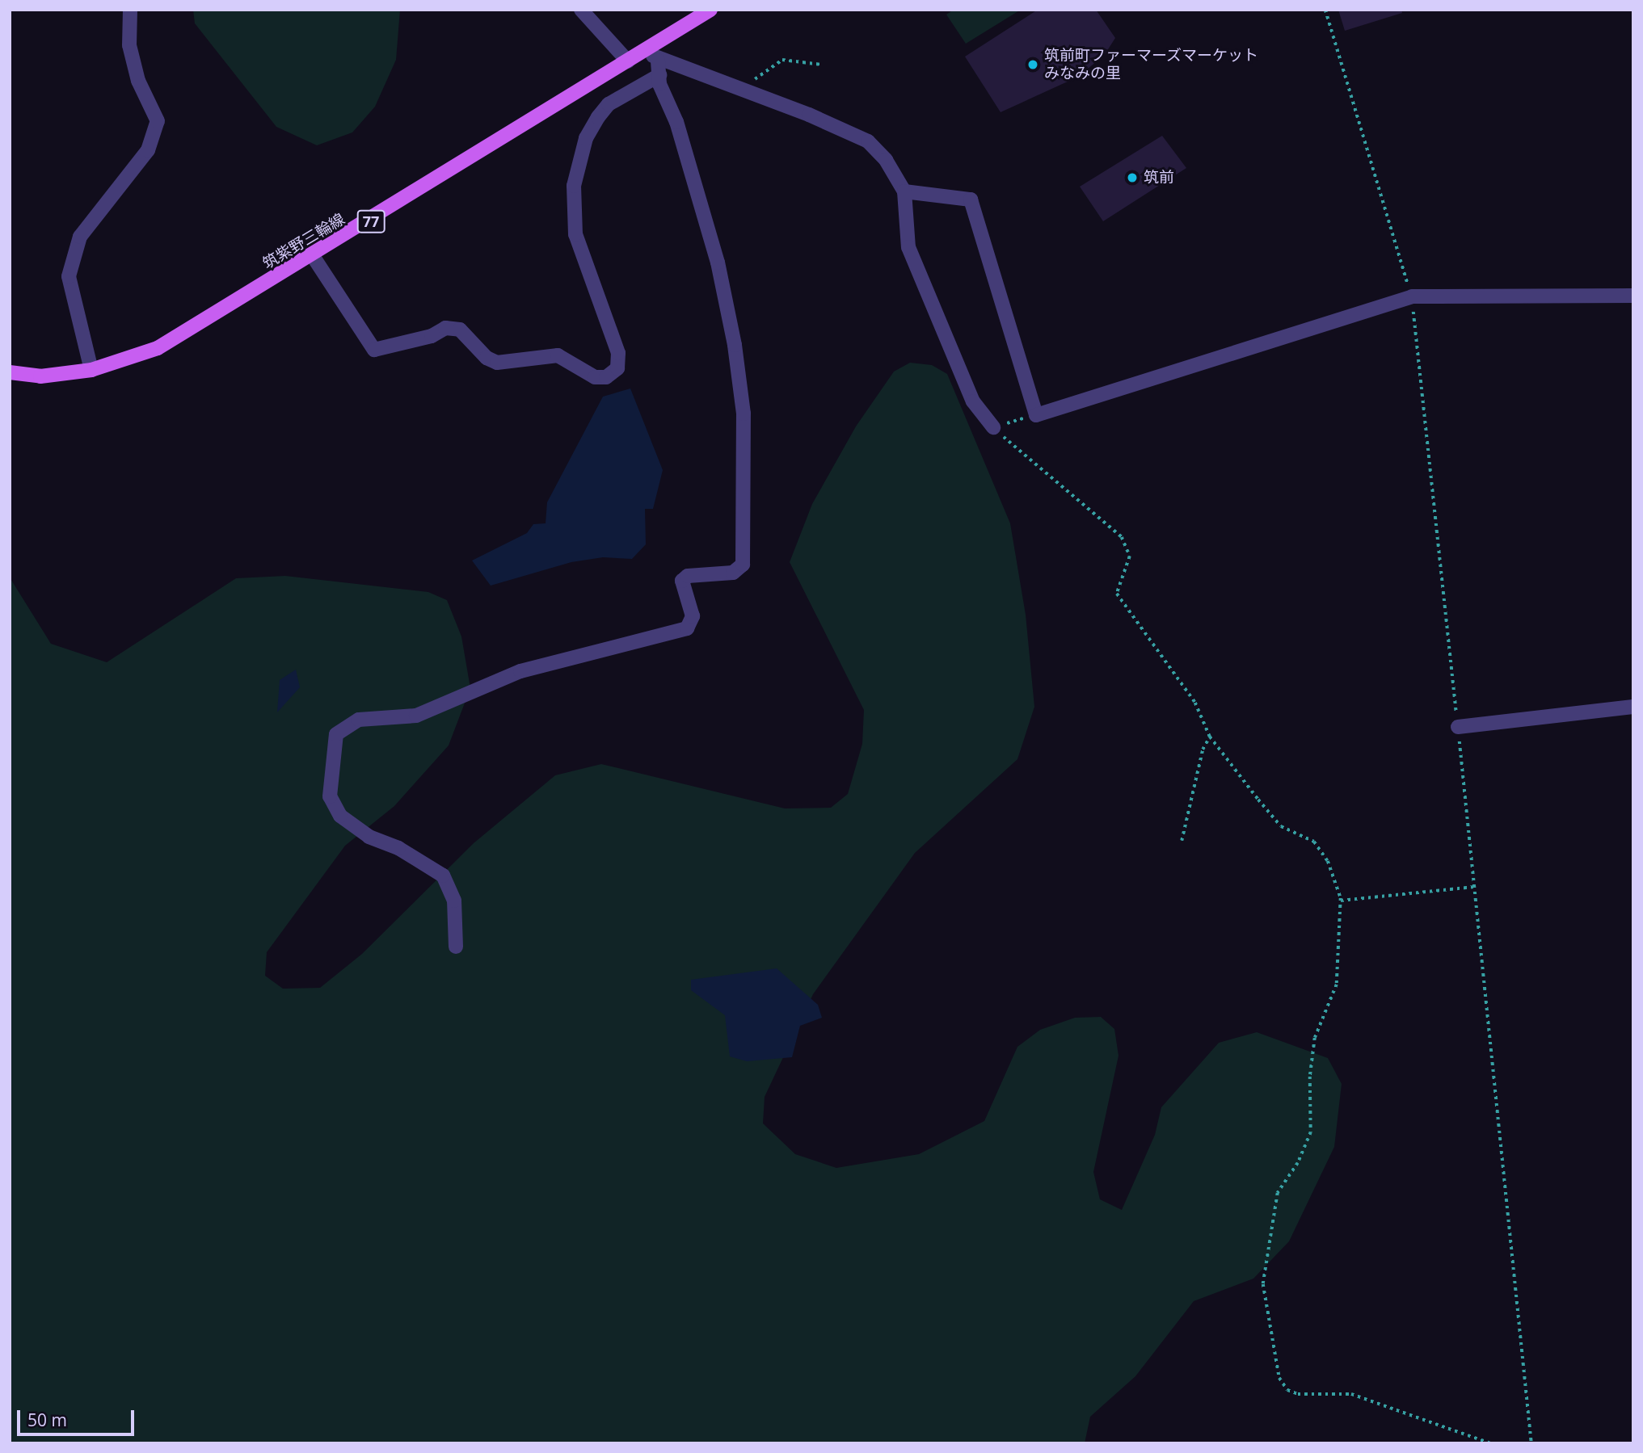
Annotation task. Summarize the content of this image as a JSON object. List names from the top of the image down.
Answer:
{
  "streets": {
    "main road": ["77", "筑紫野三輪線"]
  },
  "places": ["筑前町ファーマーズマーケット みなみの里", "筑前"],
  "scale_bar": "50 m"
}
